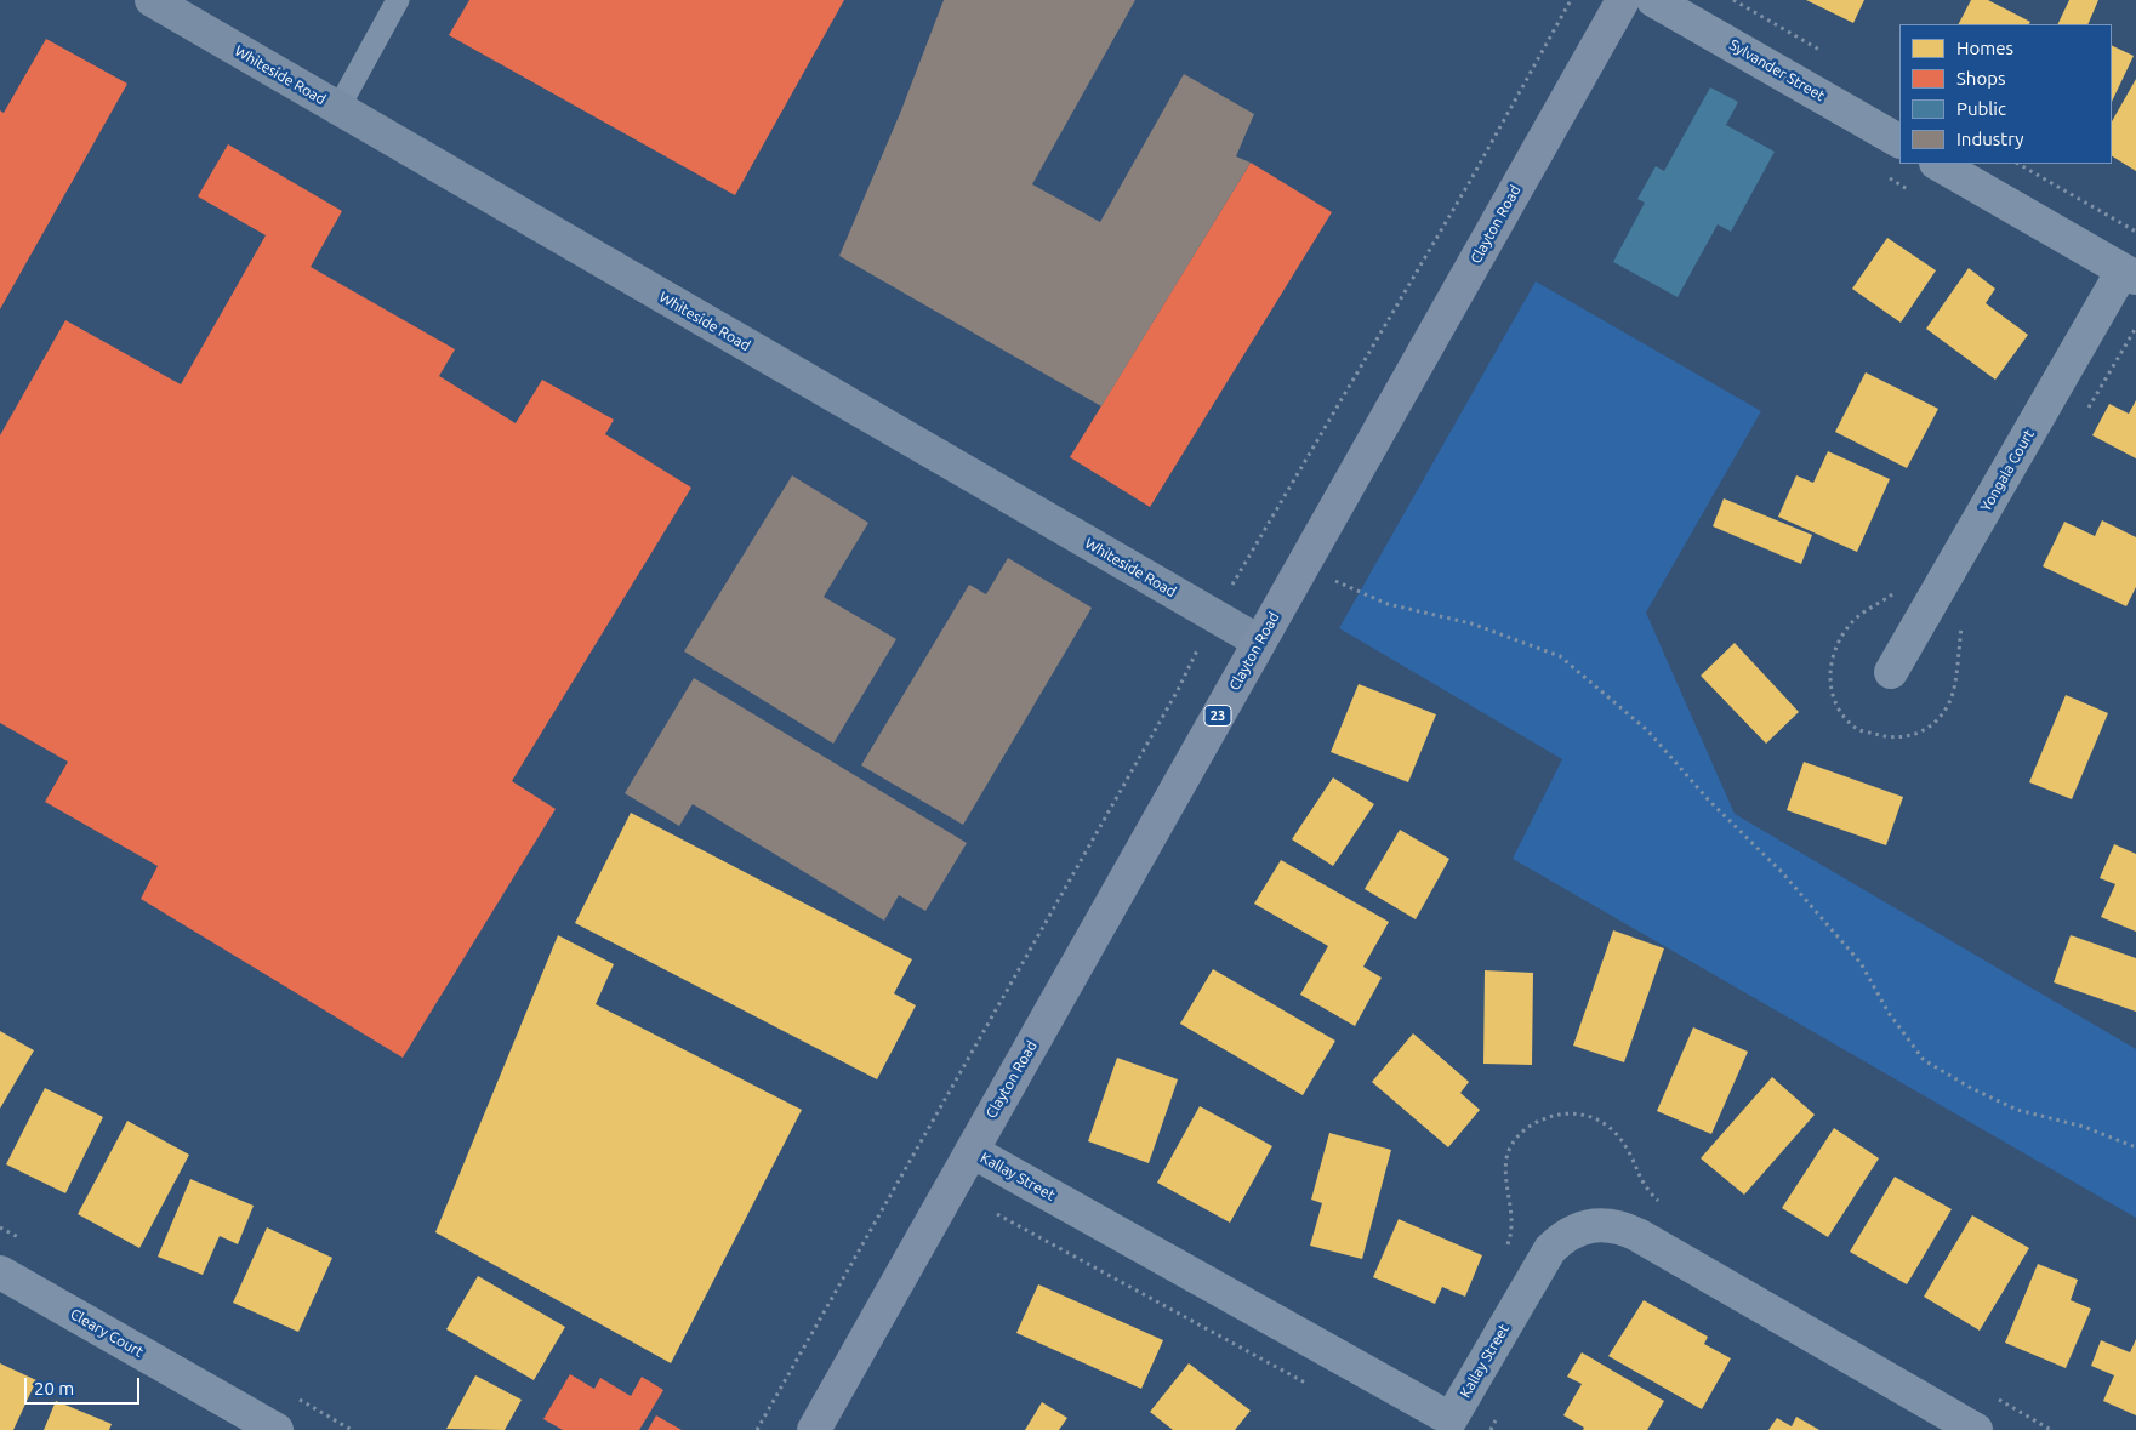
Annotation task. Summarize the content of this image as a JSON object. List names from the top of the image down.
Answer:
{
  "streets": {
    "main road": ["Clayton Road", "23"],
    "street": [
      "Sylvander Street",
      "Whiteside Road",
      "Yongala Court",
      "Kallay Street",
      "Cleary Court"
    ]
  },
  "crossings": [
    ["Whiteside Road", "Clayton Road"],
    ["Clayton Road", "Kallay Street"]
  ],
  "legend": [
    "Homes",
    "Shops",
    "Public",
    "Industry"
  ],
  "scale_bar": "20 m"
}
